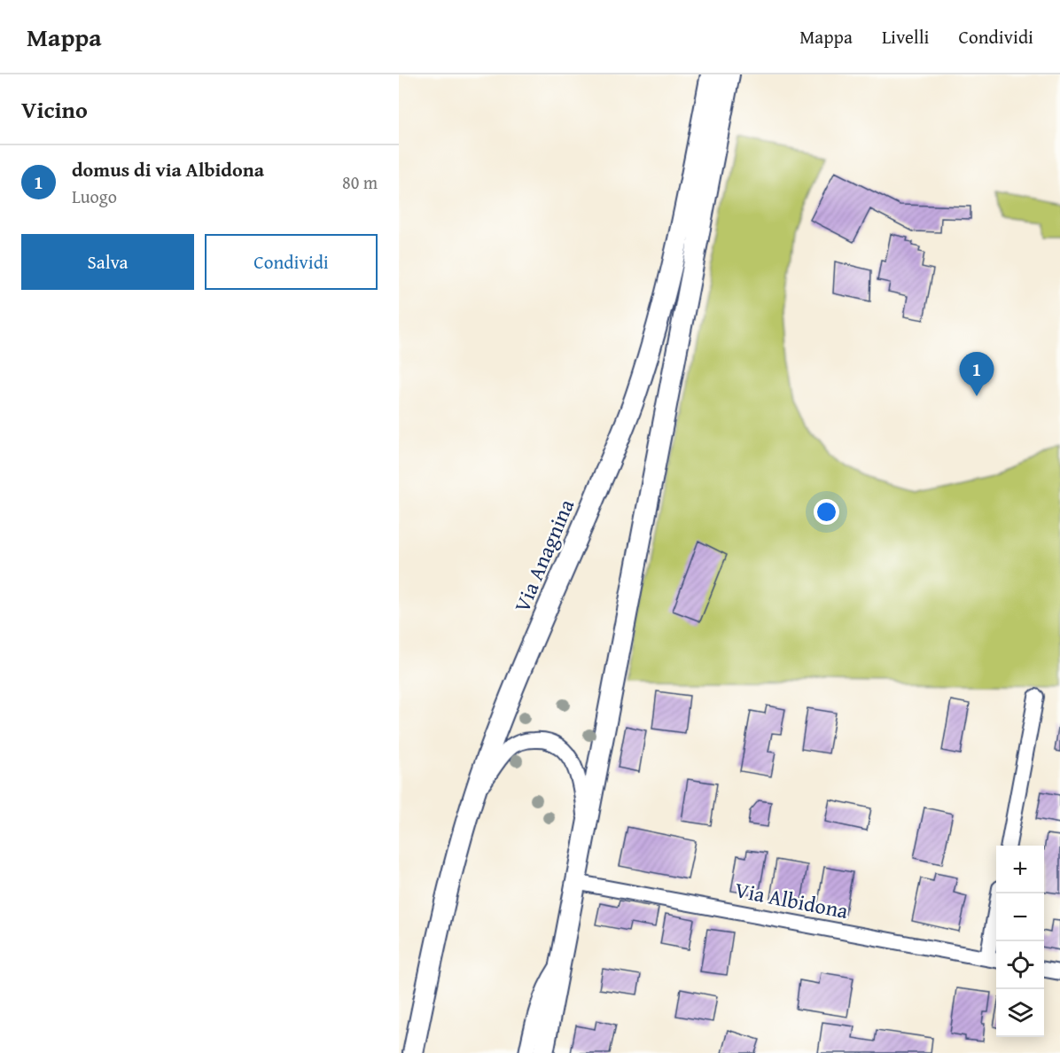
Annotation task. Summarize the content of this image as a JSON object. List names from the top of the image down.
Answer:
{
  "streets": {
    "main road": ["Via Anagnina"],
    "street": ["Via Albidona"]
  },
  "page": {
    "header": "Mappa",
    "nav": ["Mappa", "Livelli", "Condividi"],
    "heading": "Vicino",
    "list": [
      {
        "mark": "1",
        "name": "domus di via Albidona",
        "note": "Luogo",
        "value": "80 m"
      }
    ],
    "buttons": ["Salva", "Condividi"],
    "pins": "1",
    "map_buttons": ["+", "−"]
  }
}
